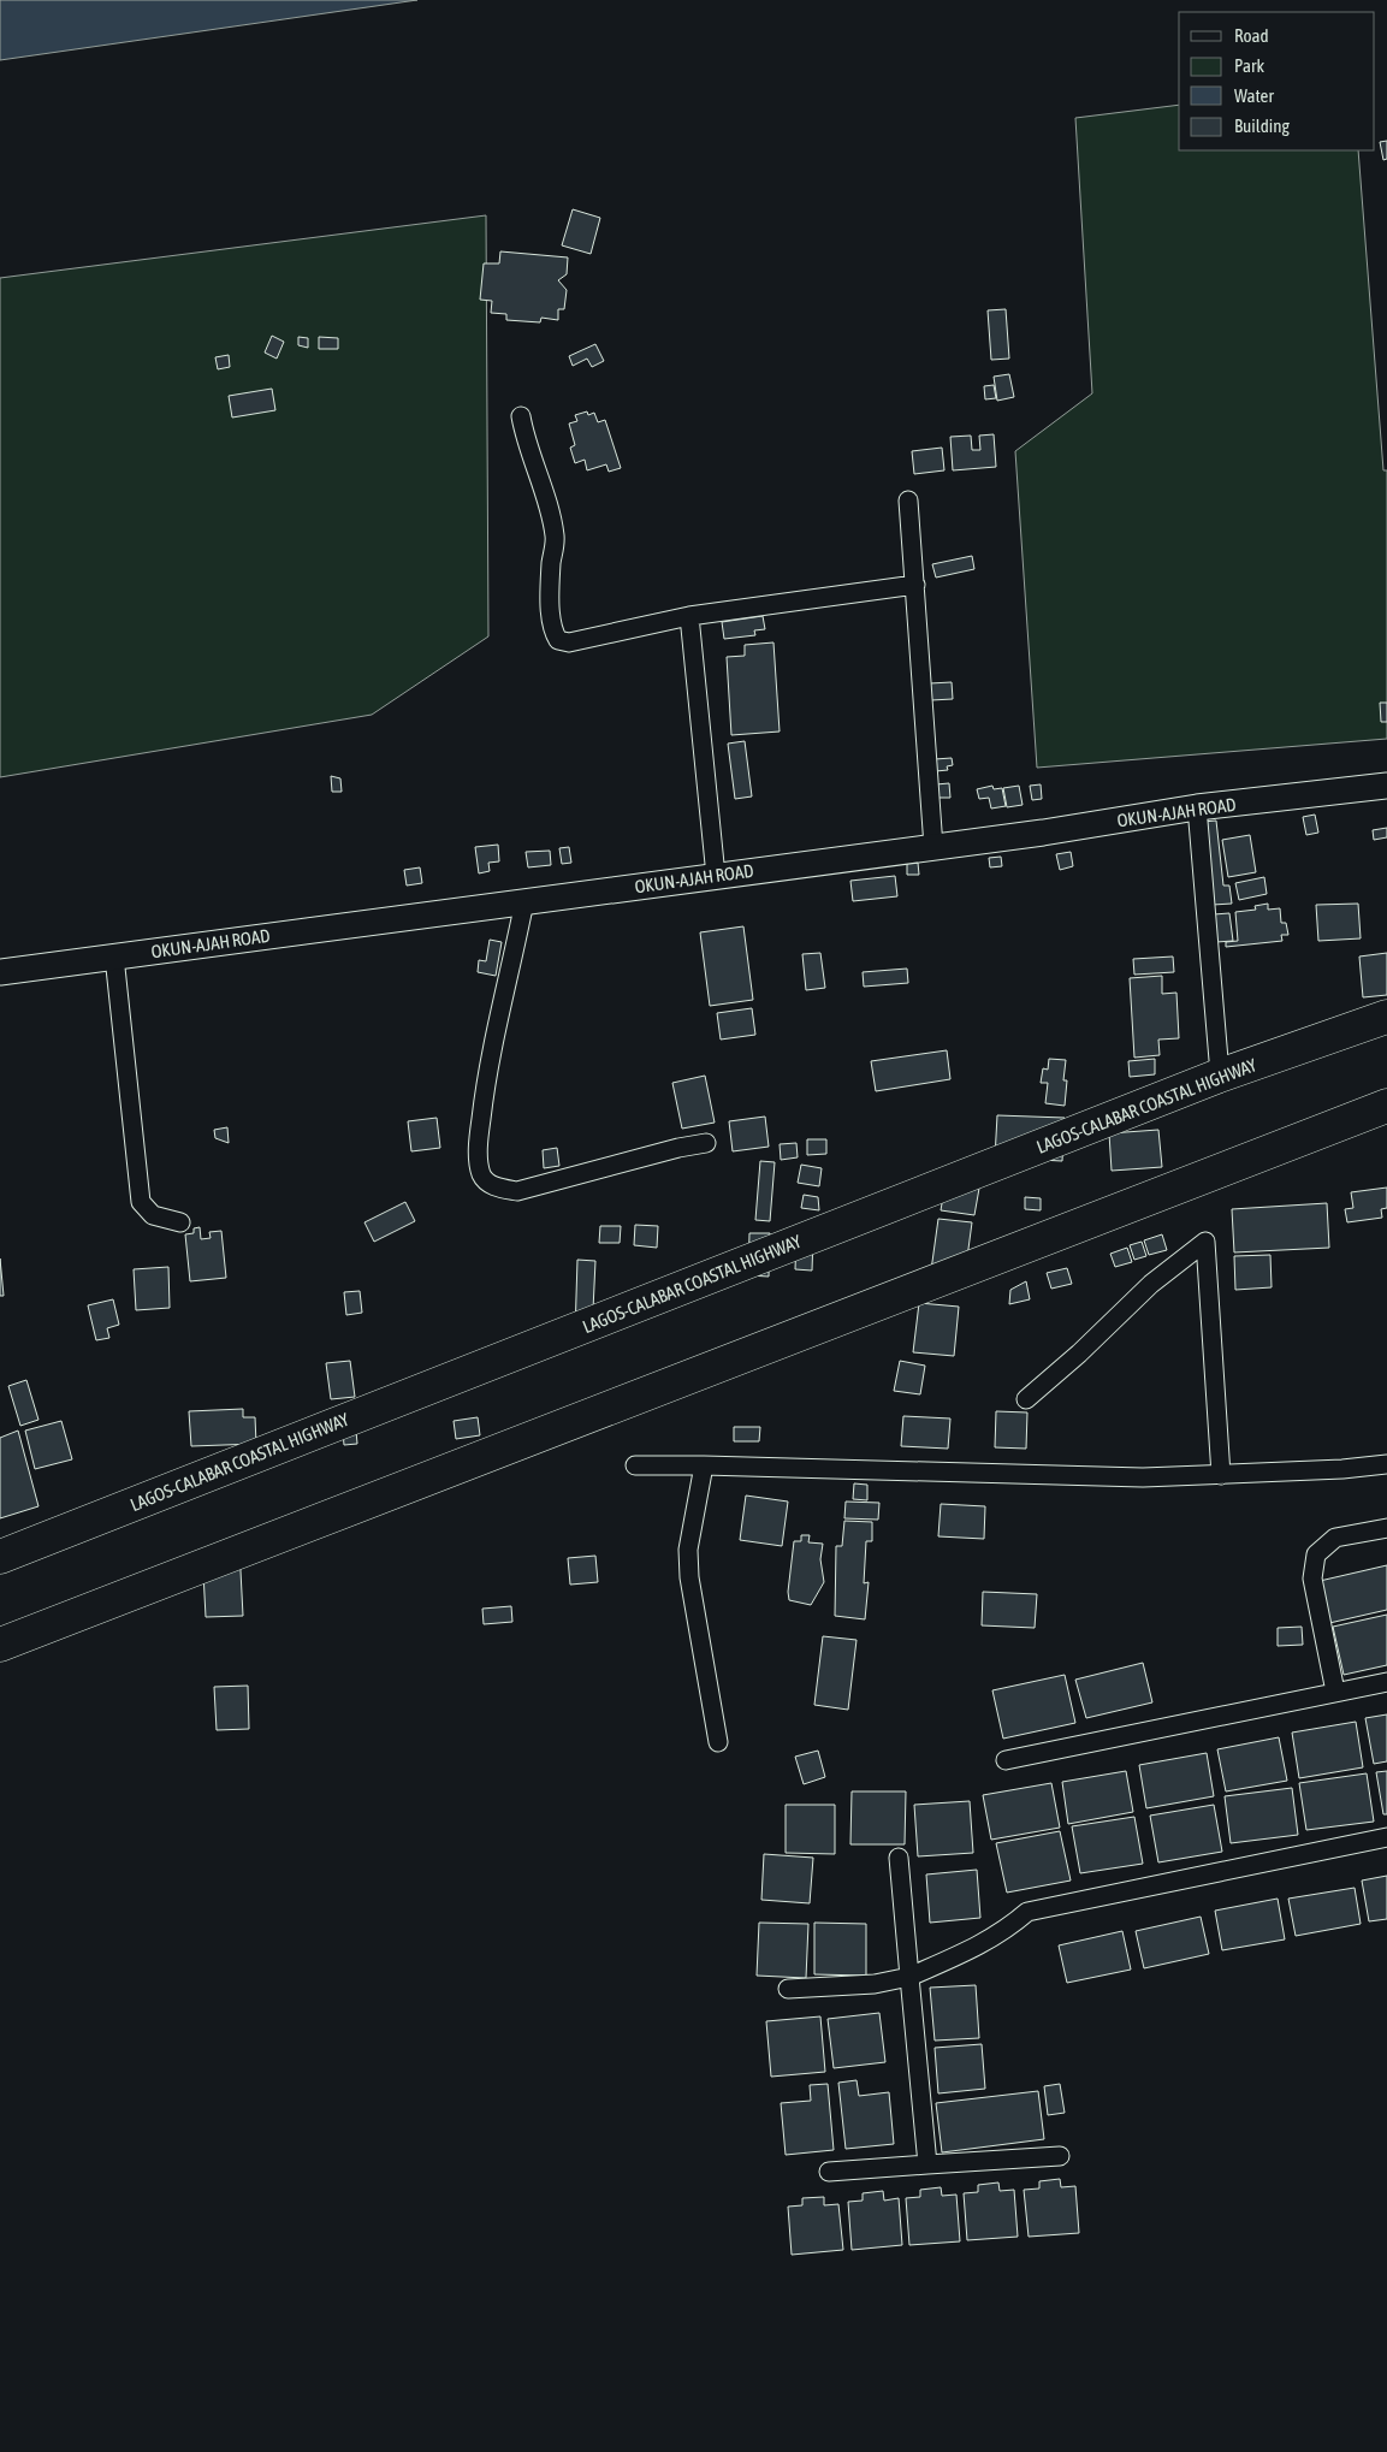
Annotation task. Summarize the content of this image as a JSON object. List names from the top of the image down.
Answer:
{
  "streets": {
    "highway": ["LAGOS-CALABAR COASTAL HIGHWAY"],
    "street": ["OKUN-AJAH ROAD"]
  },
  "legend": [
    "Road",
    "Park",
    "Water",
    "Building"
  ]
}
